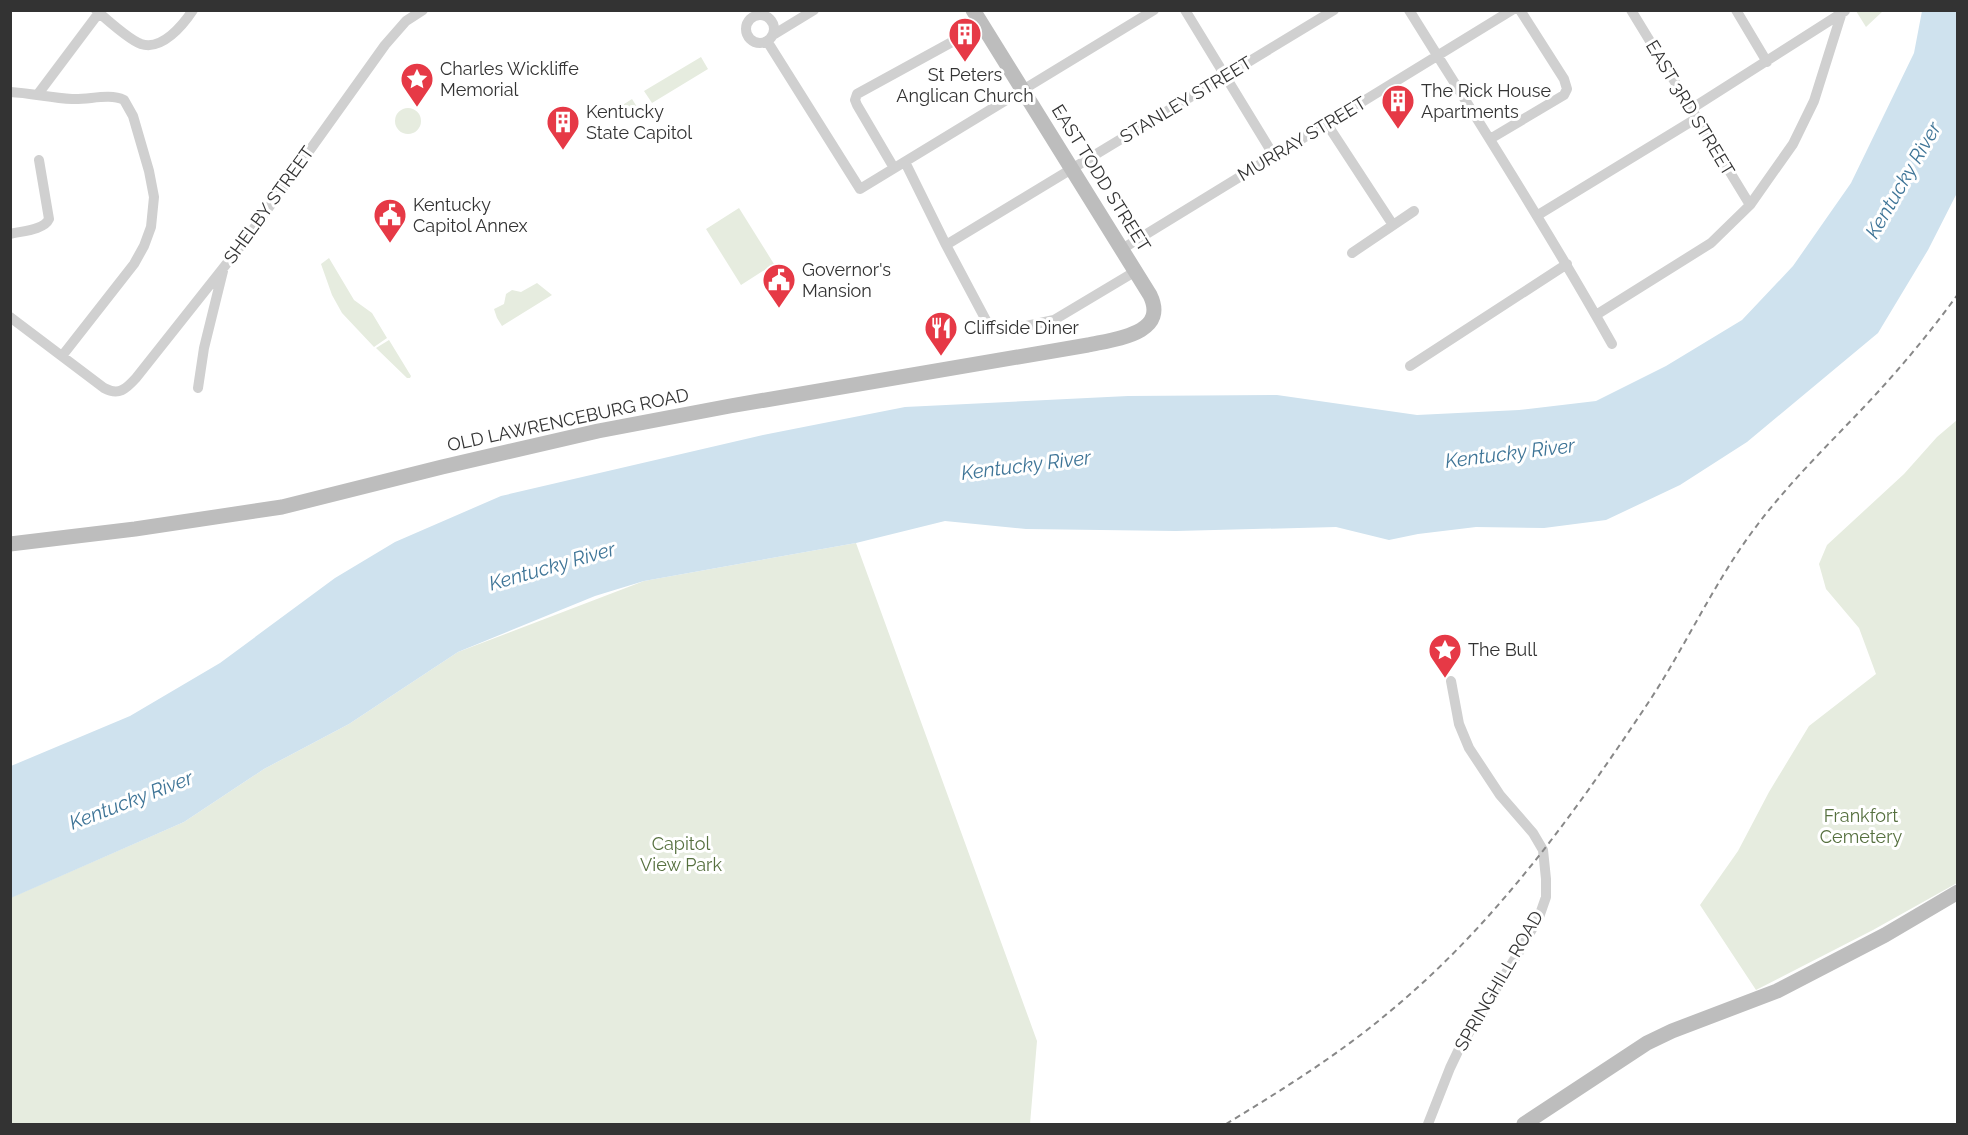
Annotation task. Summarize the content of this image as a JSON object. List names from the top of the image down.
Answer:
{
  "streets": {
    "main road": ["EAST TODD STREET", "OLD LAWRENCEBURG ROAD"],
    "street": [
      "STANLEY STREET",
      "EAST 3RD STREET",
      "MURRAY STREET",
      "SHELBY STREET",
      "SPRINGHILL ROAD"
    ]
  },
  "crossings": [
    ["STANLEY STREET", "EAST TODD STREET"],
    ["MURRAY STREET", "EAST TODD STREET"],
    ["EAST TODD STREET", "OLD LAWRENCEBURG ROAD"]
  ],
  "water": ["Kentucky River"],
  "parks": ["Frankfort Cemetery", "Capitol View Park"],
  "places": {
    "building": ["St Peters Anglican Church", "The Rick House Apartments", "Kentucky State Capitol"],
    "place": ["Charles Wickliffe Memorial", "The Bull"],
    "public building": ["Kentucky Capitol Annex", "Governor's Mansion"],
    "restaurant": ["Cliffside Diner"]
  }
}
